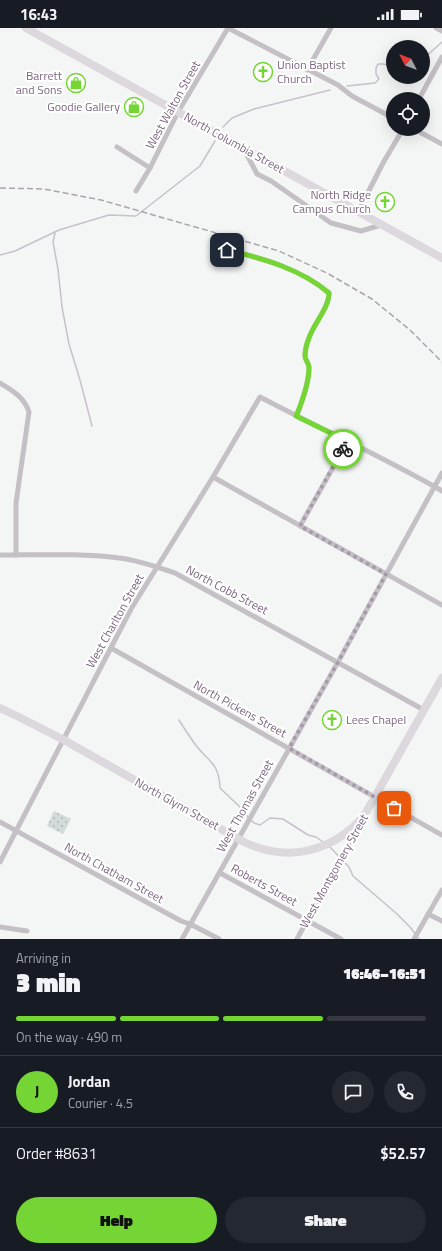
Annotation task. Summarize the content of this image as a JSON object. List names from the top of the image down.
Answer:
{
  "streets": {
    "main road": ["North Columbia Street", "North Glynn Street", "West Montgomery Street"],
    "street": [
      "West Walton Street",
      "North Cobb Street",
      "West Charlton Street",
      "North Pickens Street",
      "West Thomas Street",
      "North Chatham Street",
      "Roberts Street"
    ]
  },
  "crossings": [
    ["West Walton Street", "North Columbia Street"],
    ["North Cobb Street", "West Charlton Street"],
    ["North Cobb Street", "West Thomas Street"],
    ["North Cobb Street", "West Montgomery Street"],
    ["West Charlton Street", "North Pickens Street"],
    ["West Charlton Street", "North Glynn Street"],
    ["West Charlton Street", "North Chatham Street"],
    ["North Pickens Street", "West Thomas Street"],
    ["North Pickens Street", "West Montgomery Street"],
    ["North Glynn Street", "West Thomas Street"],
    ["North Glynn Street", "West Montgomery Street"],
    ["West Thomas Street", "North Chatham Street"],
    ["West Thomas Street", "Roberts Street"],
    ["West Montgomery Street", "Roberts Street"]
  ],
  "places": {
    "church": ["Union Baptist Church", "North Ridge Campus Church", "Lees Chapel"],
    "shop": ["Barrett and Sons", "Goodie Gallery"]
  },
  "north": "top left",
  "page": {
    "status": "16:43",
    "heading": ["3 min", "Arriving in", "16:46–16:51"],
    "panel": [
      "Jordan",
      "Courier · 4.5",
      "Order #8631",
      "$52.57"
    ],
    "bar": "On the way · 490 m",
    "round": "J",
    "buttons": ["Help", "Share"]
  }
}
